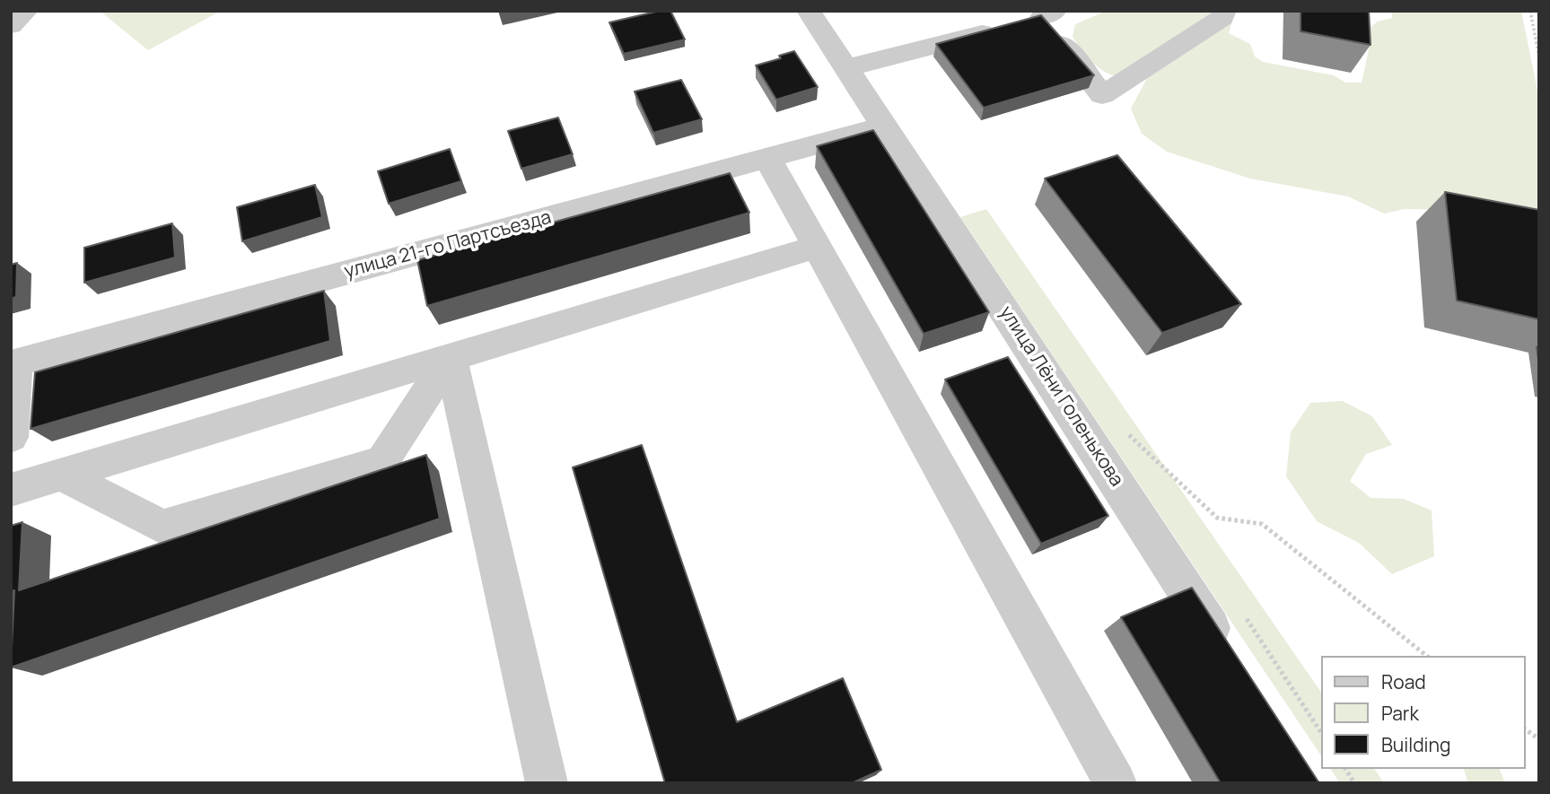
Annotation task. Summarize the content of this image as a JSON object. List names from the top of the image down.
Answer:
{
  "streets": {
    "street": ["улица 21-го Партсъезда", "улица Лёни Голенькова"]
  },
  "crossings": [
    ["улица 21-го Партсъезда", "улица Лёни Голенькова"]
  ],
  "legend": ["Road", "Park", "Building"]
}
